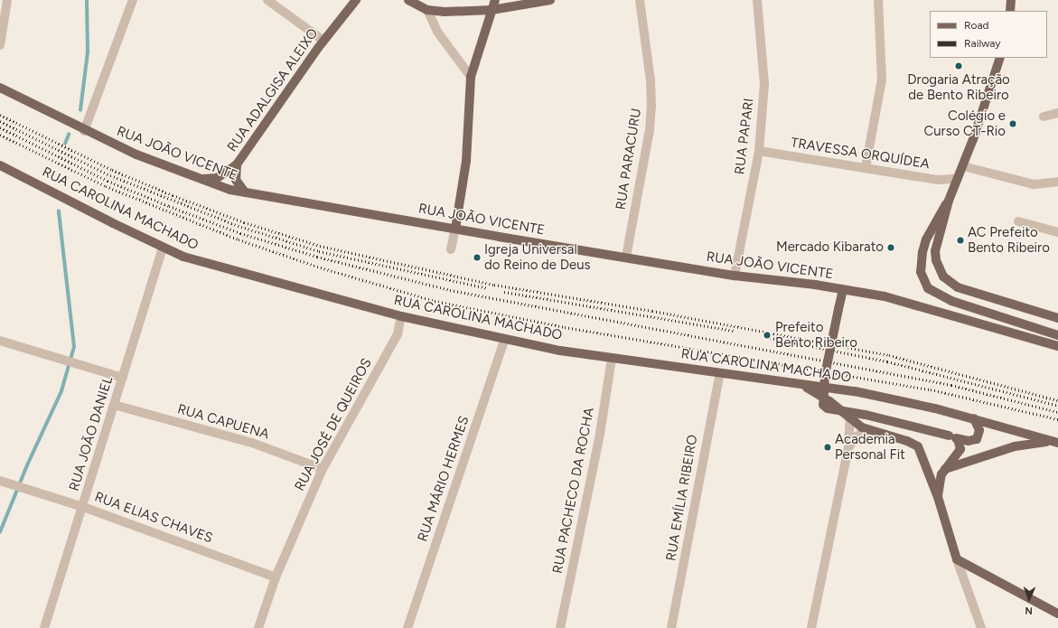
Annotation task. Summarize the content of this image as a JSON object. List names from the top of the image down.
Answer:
{
  "streets": {
    "main road": ["RUA ADALGISA ALEIXO", "RUA JOÃO VICENTE", "RUA CAROLINA MACHADO"],
    "street": [
      "RUA PAPARI",
      "TRAVESSA ORQUÍDEA",
      "RUA PARACURU",
      "RUA CAPUENA",
      "RUA JOSÉ DE QUEIROS",
      "RUA JOÃO DANIEL",
      "RUA MÁRIO HERMES",
      "RUA PACHECO DA ROCHA",
      "RUA EMÍLIA RIBEIRO",
      "RUA ELIAS CHAVES"
    ]
  },
  "crossings": [
    ["RUA ADALGISA ALEIXO", "RUA JOÃO VICENTE"],
    ["RUA PAPARI", "RUA JOÃO VICENTE"],
    ["RUA PAPARI", "TRAVESSA ORQUÍDEA"],
    ["RUA JOÃO VICENTE", "RUA PARACURU"],
    ["RUA CAROLINA MACHADO", "RUA JOSÉ DE QUEIROS"],
    ["RUA CAROLINA MACHADO", "RUA JOÃO DANIEL"],
    ["RUA CAROLINA MACHADO", "RUA MÁRIO HERMES"],
    ["RUA CAROLINA MACHADO", "RUA PACHECO DA ROCHA"],
    ["RUA CAROLINA MACHADO", "RUA EMÍLIA RIBEIRO"],
    ["RUA CAPUENA", "RUA JOSÉ DE QUEIROS"],
    ["RUA CAPUENA", "RUA JOÃO DANIEL"],
    ["RUA JOSÉ DE QUEIROS", "RUA ELIAS CHAVES"],
    ["RUA JOÃO DANIEL", "RUA ELIAS CHAVES"]
  ],
  "places": [
    "Drogaria Atração de Bento Ribeiro",
    "Colégio e Curso CT-Rio",
    "AC Prefeito Bento Ribeiro",
    "Mercado Kibarato",
    "Igreja Universal do Reino de Deus",
    "Prefeito Bento Ribeiro",
    "Academia Personal Fit"
  ],
  "legend": ["Road", "Railway"],
  "north": "bottom"
}
